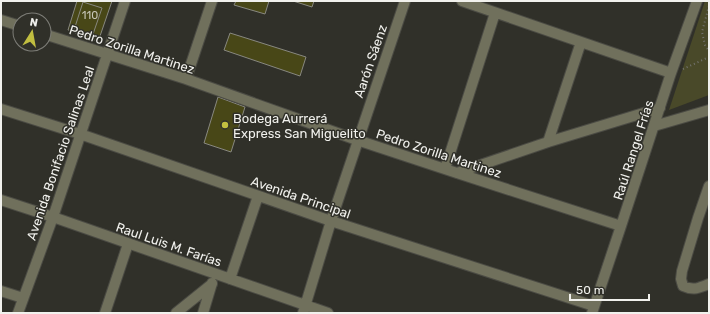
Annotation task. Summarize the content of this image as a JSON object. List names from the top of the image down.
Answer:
{
  "streets": {
    "street": [
      "Pedro Zorilla Martinez",
      "Aarón Sáenz",
      "Raúl Rangel Frías",
      "Avenida Bonifacio Salinas Leal",
      "Avenida Principal",
      "Raul Luis M. Farías"
    ]
  },
  "crossings": [
    ["Pedro Zorilla Martinez", "Aarón Sáenz"],
    ["Pedro Zorilla Martinez", "Raúl Rangel Frías"],
    ["Pedro Zorilla Martinez", "Avenida Bonifacio Salinas Leal"],
    ["Aarón Sáenz", "Avenida Principal"],
    ["Aarón Sáenz", "Raul Luis M. Farías"],
    ["Raúl Rangel Frías", "Avenida Principal"],
    ["Avenida Bonifacio Salinas Leal", "Avenida Principal"],
    ["Avenida Bonifacio Salinas Leal", "Raul Luis M. Farías"]
  ],
  "places": ["Bodega Aurrerá Express San Miguelito"],
  "house_numbers": ["110"],
  "scale_bar": "50 m",
  "north": "top"
}
